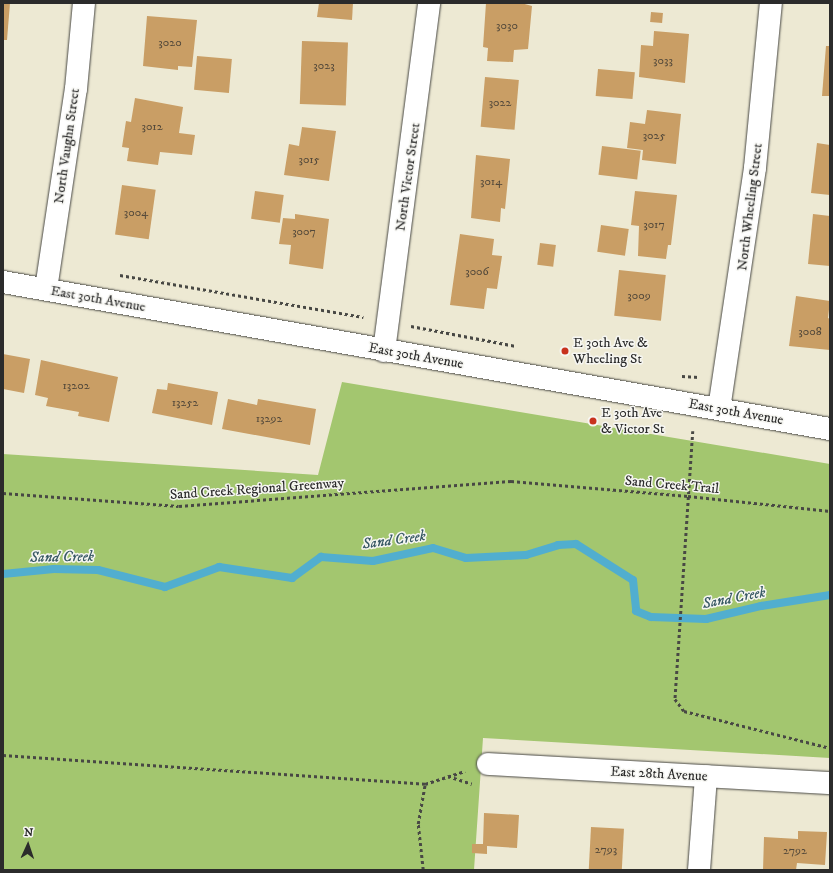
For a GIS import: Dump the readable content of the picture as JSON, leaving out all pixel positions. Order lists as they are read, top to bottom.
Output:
{
  "streets": {
    "street": [
      "North Vaughn Street",
      "North Victor Street",
      "North Wheeling Street",
      "East 30th Avenue",
      "East 28th Avenue"
    ],
    "path": ["Sand Creek Trail", "Sand Creek Regional Greenway"]
  },
  "crossings": [
    ["North Vaughn Street", "East 30th Avenue"],
    ["North Victor Street", "East 30th Avenue"],
    ["North Wheeling Street", "East 30th Avenue"],
    ["Sand Creek Trail", "Sand Creek Regional Greenway"]
  ],
  "water": ["Sand Creek"],
  "places": ["E 30th Ave & Wheeling St", "E 30th Ave & Victor St"],
  "house_numbers": [
    "3030",
    "3020",
    "3033",
    "3023",
    "3022",
    "3012",
    "3025",
    "3015",
    "3014",
    "3004",
    "3017",
    "3007",
    "3006",
    "3009",
    "3008",
    "13202",
    "13252",
    "13292",
    "2793",
    "2792"
  ],
  "north": "top"
}
